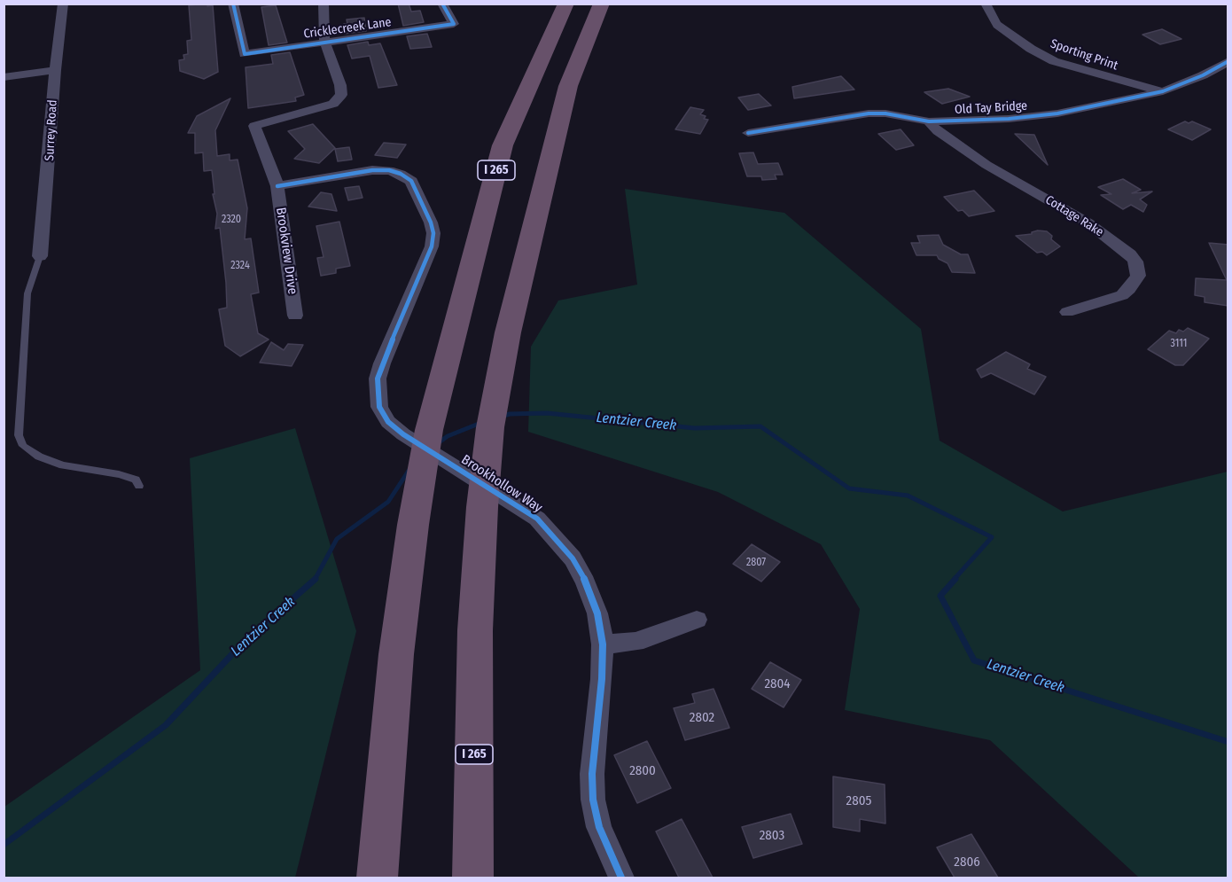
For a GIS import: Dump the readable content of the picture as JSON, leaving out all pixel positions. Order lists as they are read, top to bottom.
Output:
{
  "streets": {
    "highway": ["I 265"],
    "street": [
      "Cricklecreek Lane",
      "Sporting Print",
      "Old Tay Bridge",
      "Surrey Road",
      "Cottage Rake",
      "Brookview Drive",
      "Brookhollow Way"
    ]
  },
  "crossings": [
    ["Cricklecreek Lane", "Brookview Drive"],
    ["Sporting Print", "Old Tay Bridge"],
    ["Old Tay Bridge", "Cottage Rake"],
    ["Brookview Drive", "Brookhollow Way"]
  ],
  "water": ["Lentzier Creek"],
  "house_numbers": [
    "2320",
    "2324",
    "3111",
    "2807",
    "2804",
    "2802",
    "2800",
    "2805",
    "2803",
    "2806"
  ]
}
